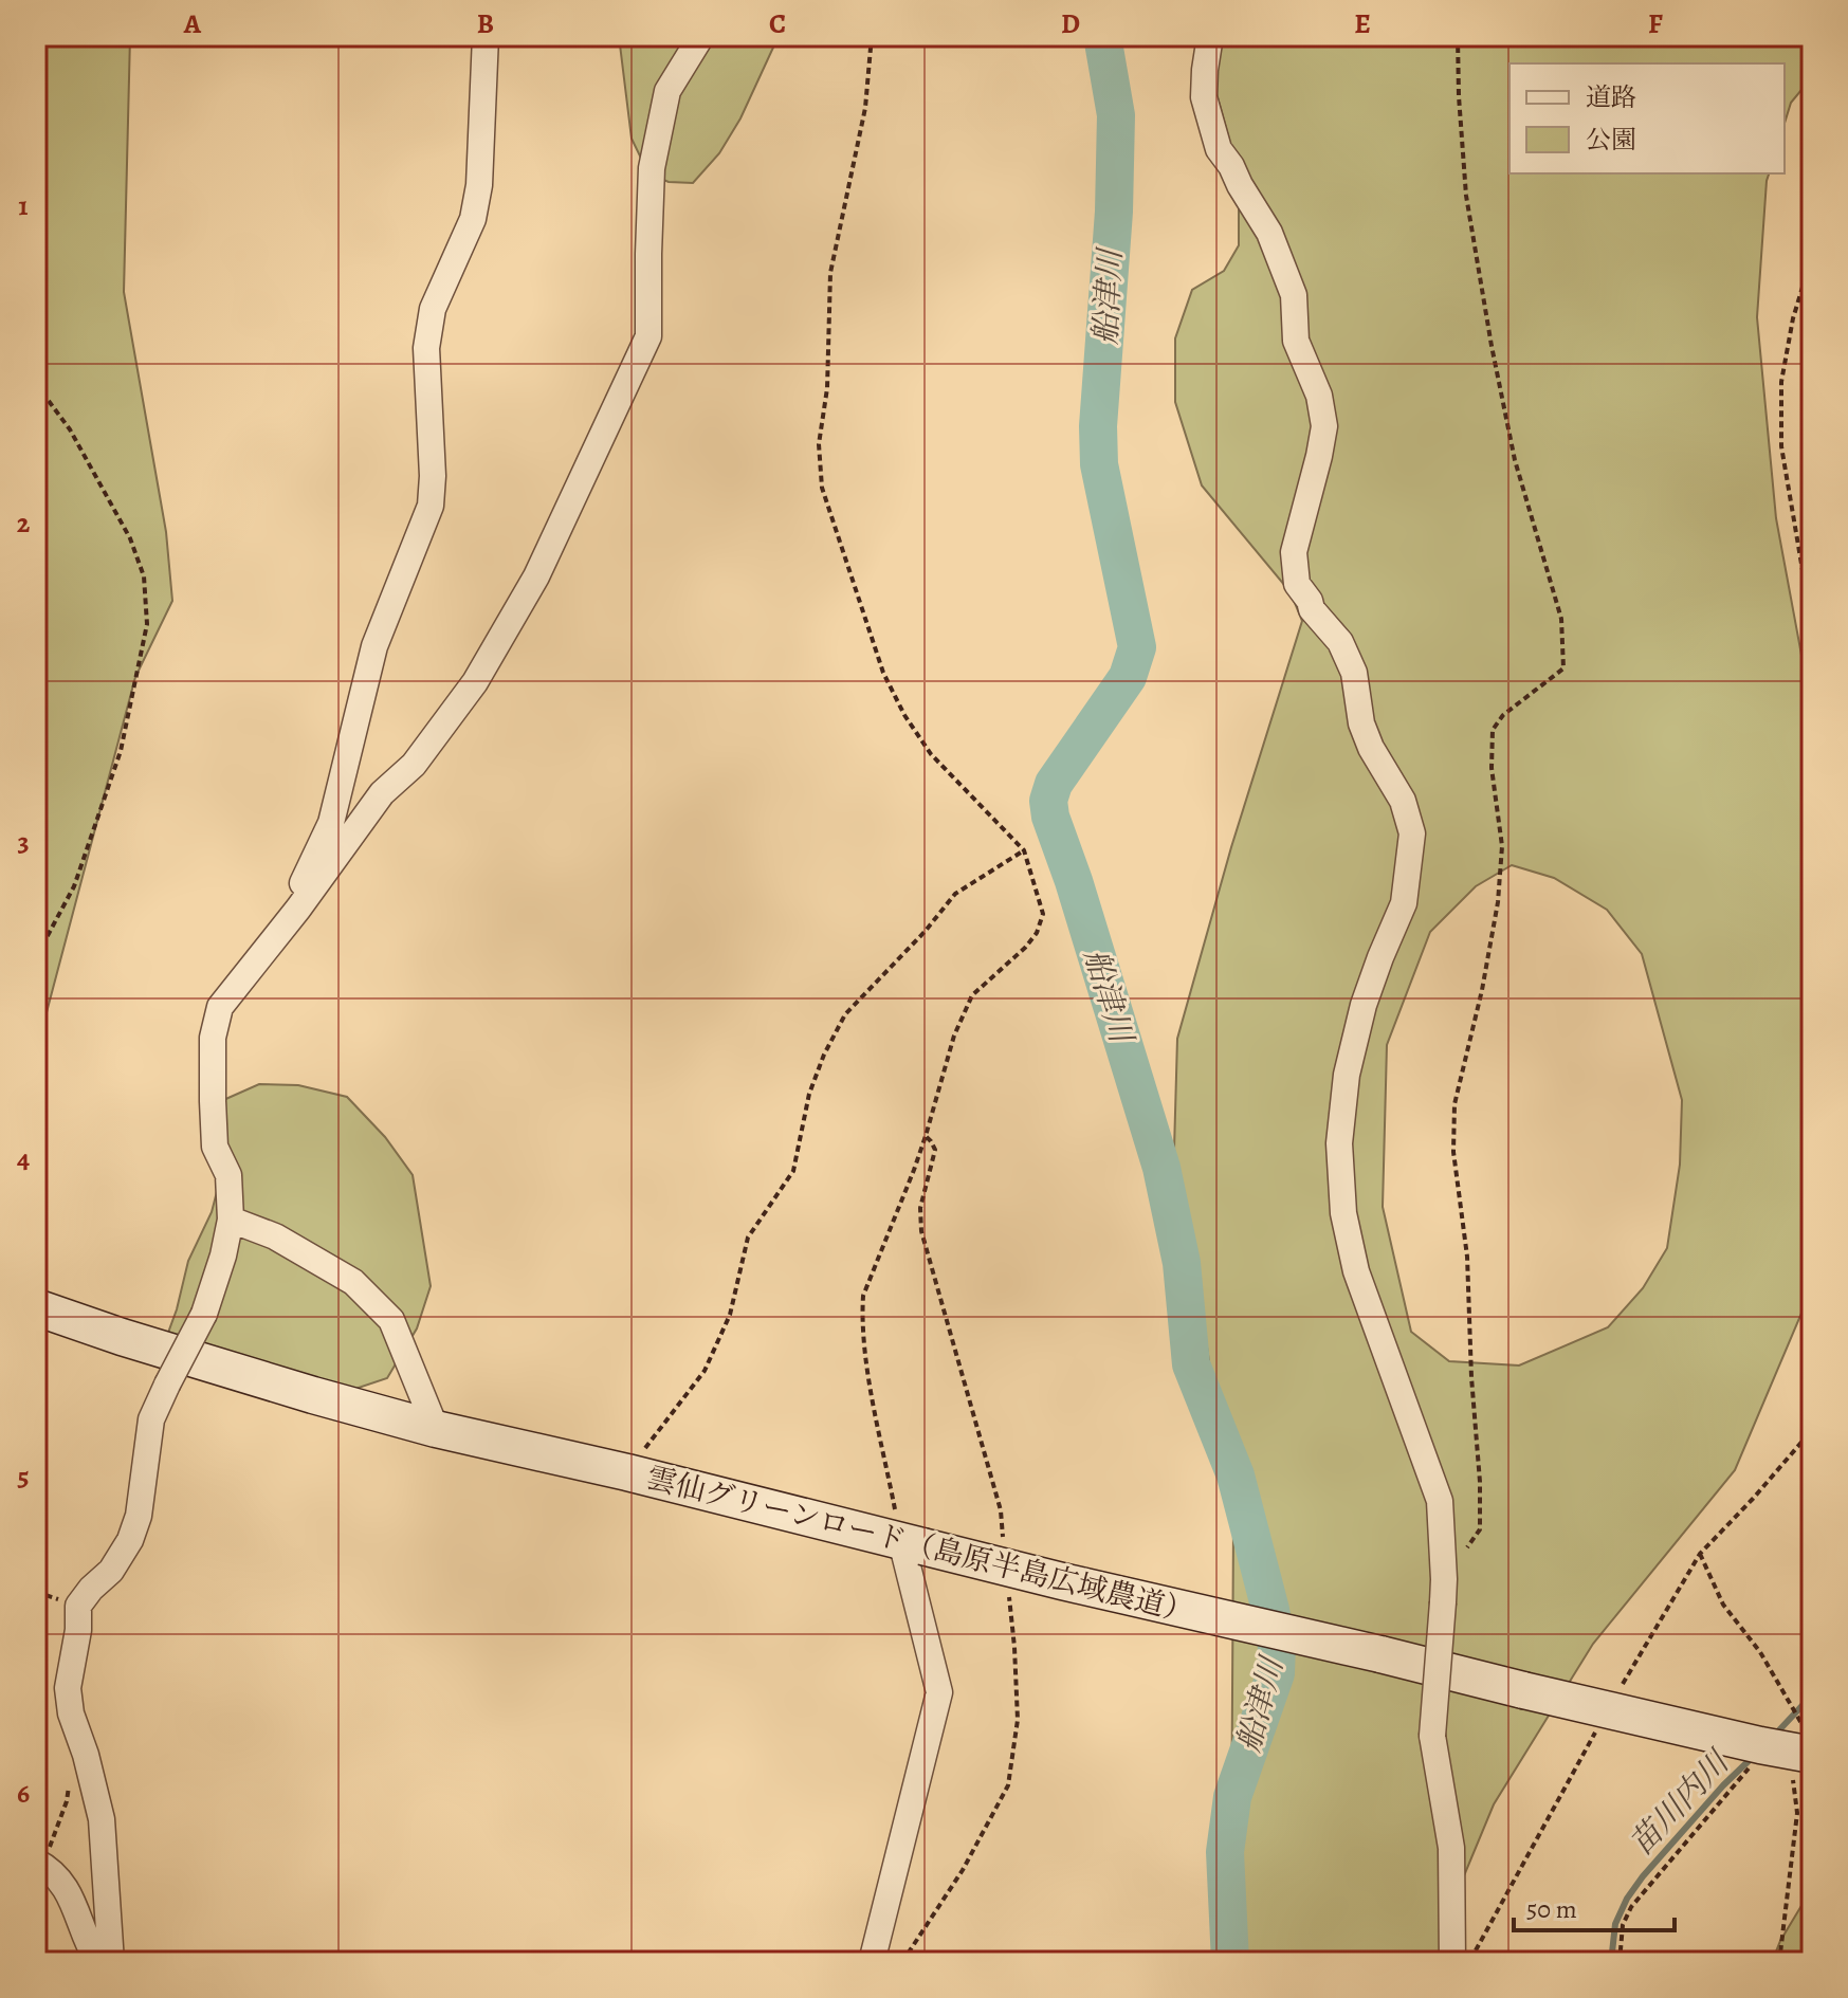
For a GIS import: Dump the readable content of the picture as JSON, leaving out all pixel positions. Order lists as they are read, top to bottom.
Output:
{
  "streets": {
    "street": ["雲仙グリーンロード（島原半島広域農道）"]
  },
  "water": ["船津川", "苗川内川"],
  "legend": ["道路", "公園"],
  "scale_bar": "50 m",
  "grid": {
    "columns": [
      "A",
      "B",
      "C",
      "D",
      "E",
      "F"
    ],
    "rows": [
      "1",
      "2",
      "3",
      "4",
      "5",
      "6"
    ]
  }
}
